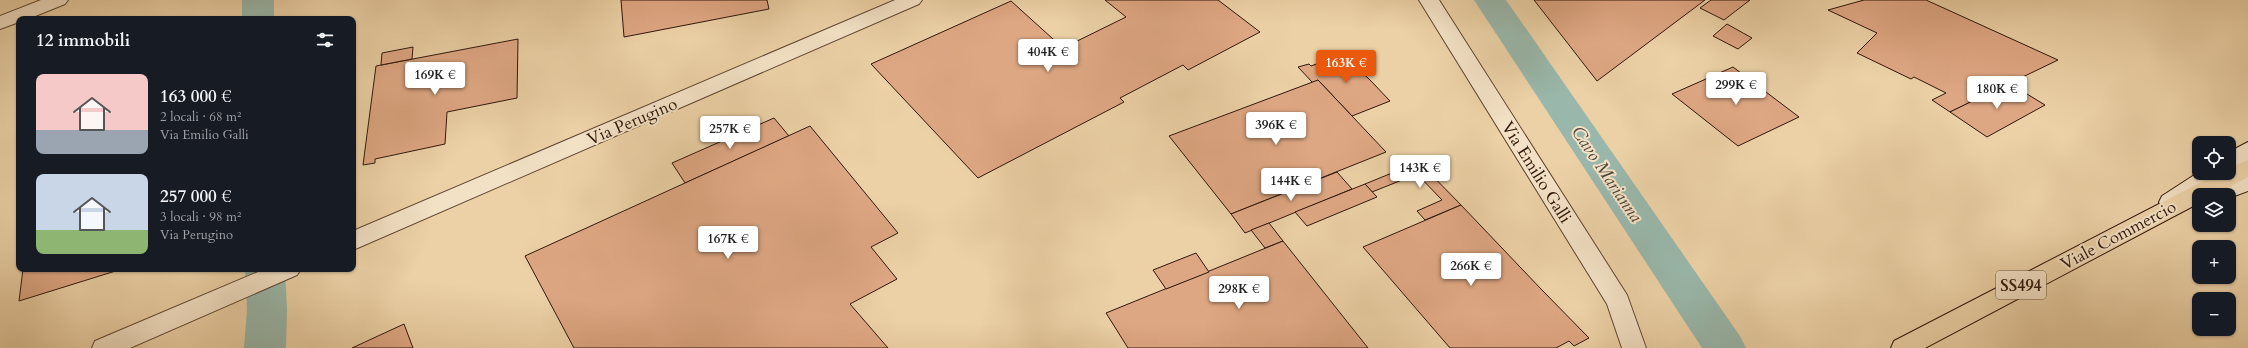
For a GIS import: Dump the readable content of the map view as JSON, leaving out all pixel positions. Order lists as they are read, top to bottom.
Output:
{
  "streets": {
    "main road": ["Viale Commercio", "SS494"],
    "street": ["Via Perugino", "Via Emilio Galli"]
  },
  "water": ["Cavo Marianna"],
  "page": {
    "heading": "12 immobili",
    "price": [
      "404K €",
      "163K €",
      "169K €",
      "299K €",
      "180K €",
      "396K €",
      "257K €",
      "143K €",
      "144K €",
      "167K €",
      "266K €",
      "298K €"
    ],
    "list": [
      {
        "name": "163 000 €",
        "note": "2 locali · 68 m² · Via Emilio Galli"
      },
      {
        "name": "257 000 €",
        "note": "3 locali · 98 m² · Via Perugino"
      }
    ],
    "map_buttons": ["+", "−"]
  }
}
